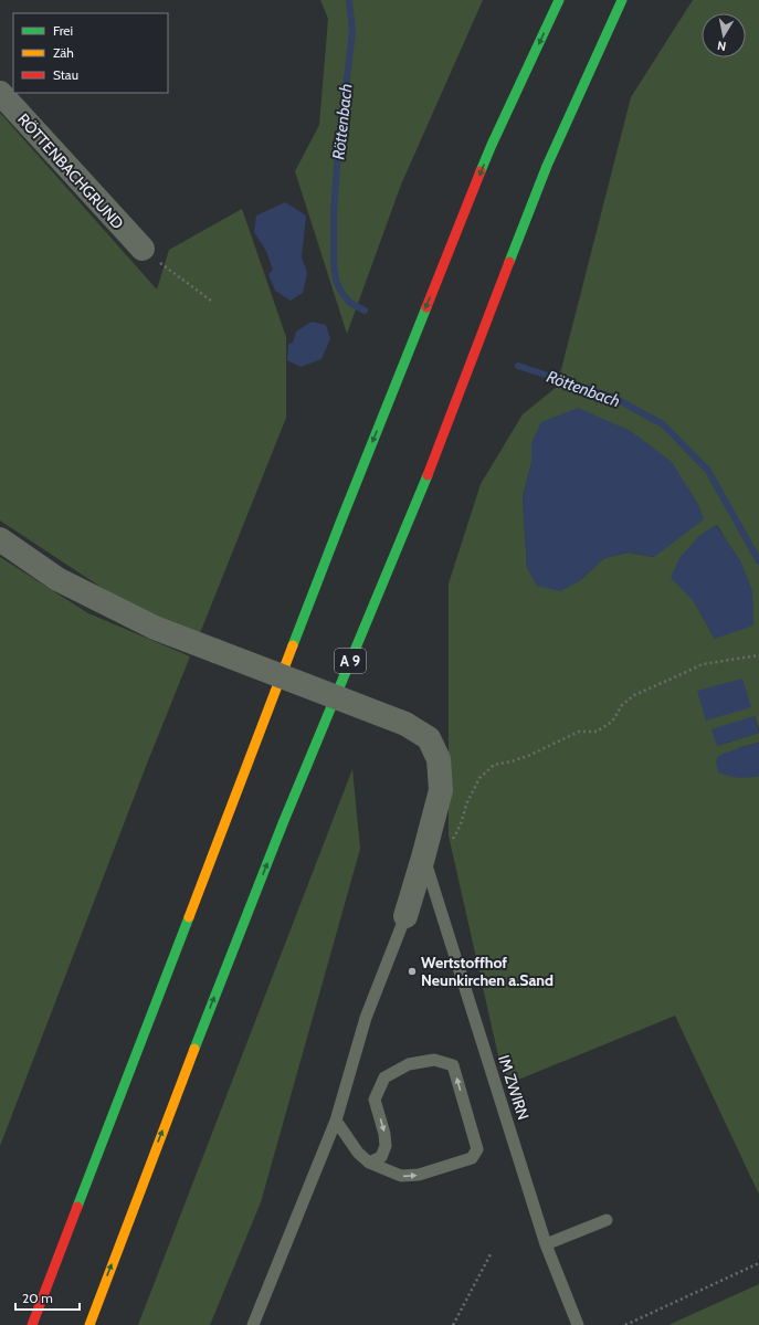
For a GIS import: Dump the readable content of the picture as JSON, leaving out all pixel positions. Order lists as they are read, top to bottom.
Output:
{
  "streets": {
    "highway": ["A 9"],
    "street": ["RÖTTENBACHGRUND"],
    "lane": ["IM ZWIRN"]
  },
  "water": ["Röttenbach"],
  "places": ["Wertstoffhof Neunkirchen a.Sand"],
  "legend": ["Frei", "Zäh", "Stau"],
  "scale_bar": "20 m",
  "north": "bottom"
}
